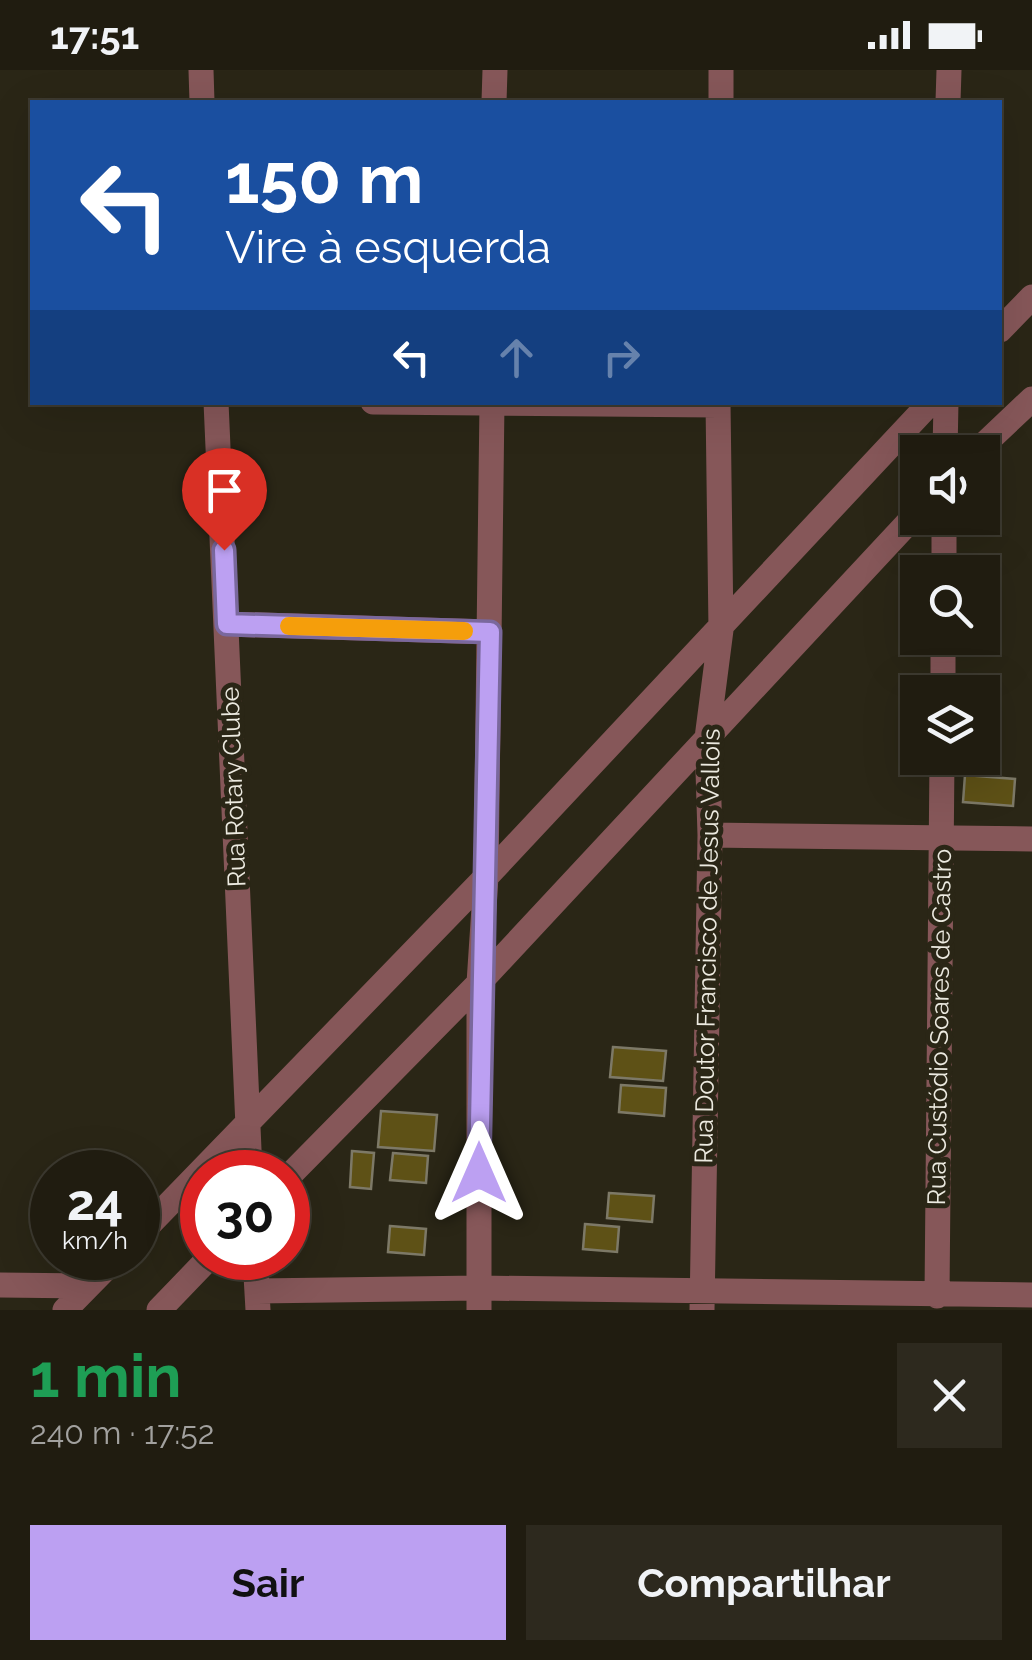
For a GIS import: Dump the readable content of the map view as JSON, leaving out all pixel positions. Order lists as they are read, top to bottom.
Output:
{
  "streets": {
    "street": ["Rua Rotary Clube", "Rua Doutor Francisco de Jesus Vallois", "Rua Custódio Soares de Castro"]
  },
  "page": {
    "status": "17:51",
    "turn": ["150 m", "Vire à esquerda"],
    "speed": "24 km/h",
    "limit": "30",
    "heading": ["1 min", "240 m · 17:52"],
    "buttons": ["Sair", "Compartilhar"]
  }
}
